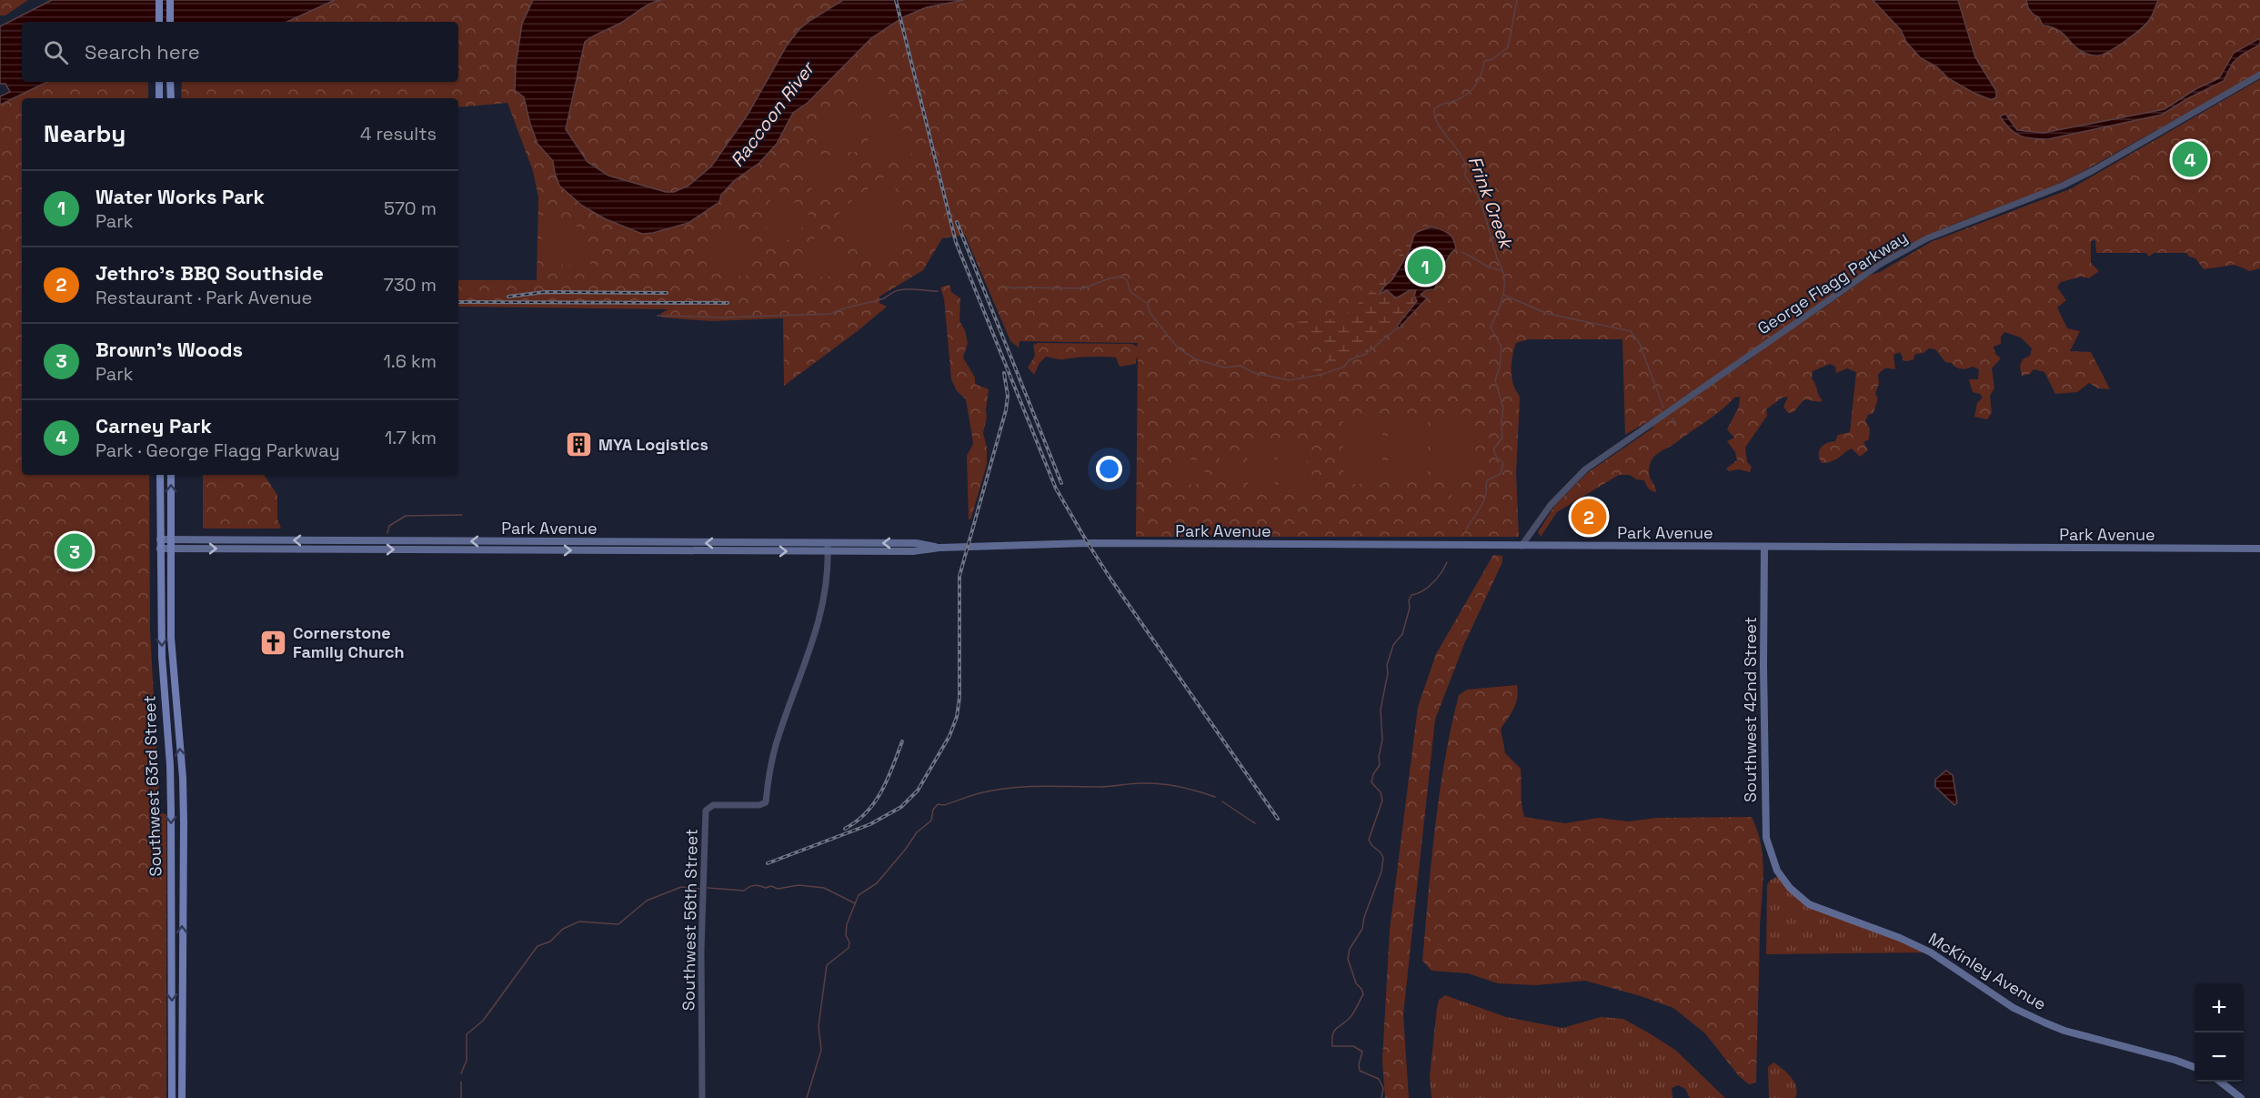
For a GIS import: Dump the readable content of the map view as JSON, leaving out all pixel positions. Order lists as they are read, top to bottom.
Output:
{
  "streets": {
    "main road": [
      "Park Avenue",
      "Southwest 42nd Street",
      "Southwest 63rd Street",
      "McKinley Avenue"
    ],
    "street": ["George Flagg Parkway", "Southwest 56th Street"]
  },
  "crossings": [
    ["George Flagg Parkway", "Park Avenue"],
    ["Park Avenue", "Southwest 42nd Street"],
    ["Park Avenue", "Southwest 63rd Street"],
    ["Park Avenue", "Southwest 56th Street"],
    ["Southwest 42nd Street", "McKinley Avenue"]
  ],
  "water": ["Raccoon River", "Frink Creek"],
  "places": {
    "building": ["MYA Logistics"],
    "church": ["Cornerstone Family Church"]
  },
  "page": {
    "search": "Search here",
    "heading": ["Nearby", "4 results"],
    "pins": [
      "4",
      "1",
      "2",
      "3"
    ],
    "list": [
      {
        "mark": "1",
        "name": "Water Works Park",
        "note": "Park",
        "value": "570 m"
      },
      {
        "mark": "2",
        "name": "Jethro's BBQ Southside",
        "note": "Restaurant · Park Avenue",
        "value": "730 m"
      },
      {
        "mark": "3",
        "name": "Brown's Woods",
        "note": "Park",
        "value": "1.6 km"
      },
      {
        "mark": "4",
        "name": "Carney Park",
        "note": "Park · George Flagg Parkway",
        "value": "1.7 km"
      }
    ],
    "map_buttons": ["+", "−"]
  }
}
